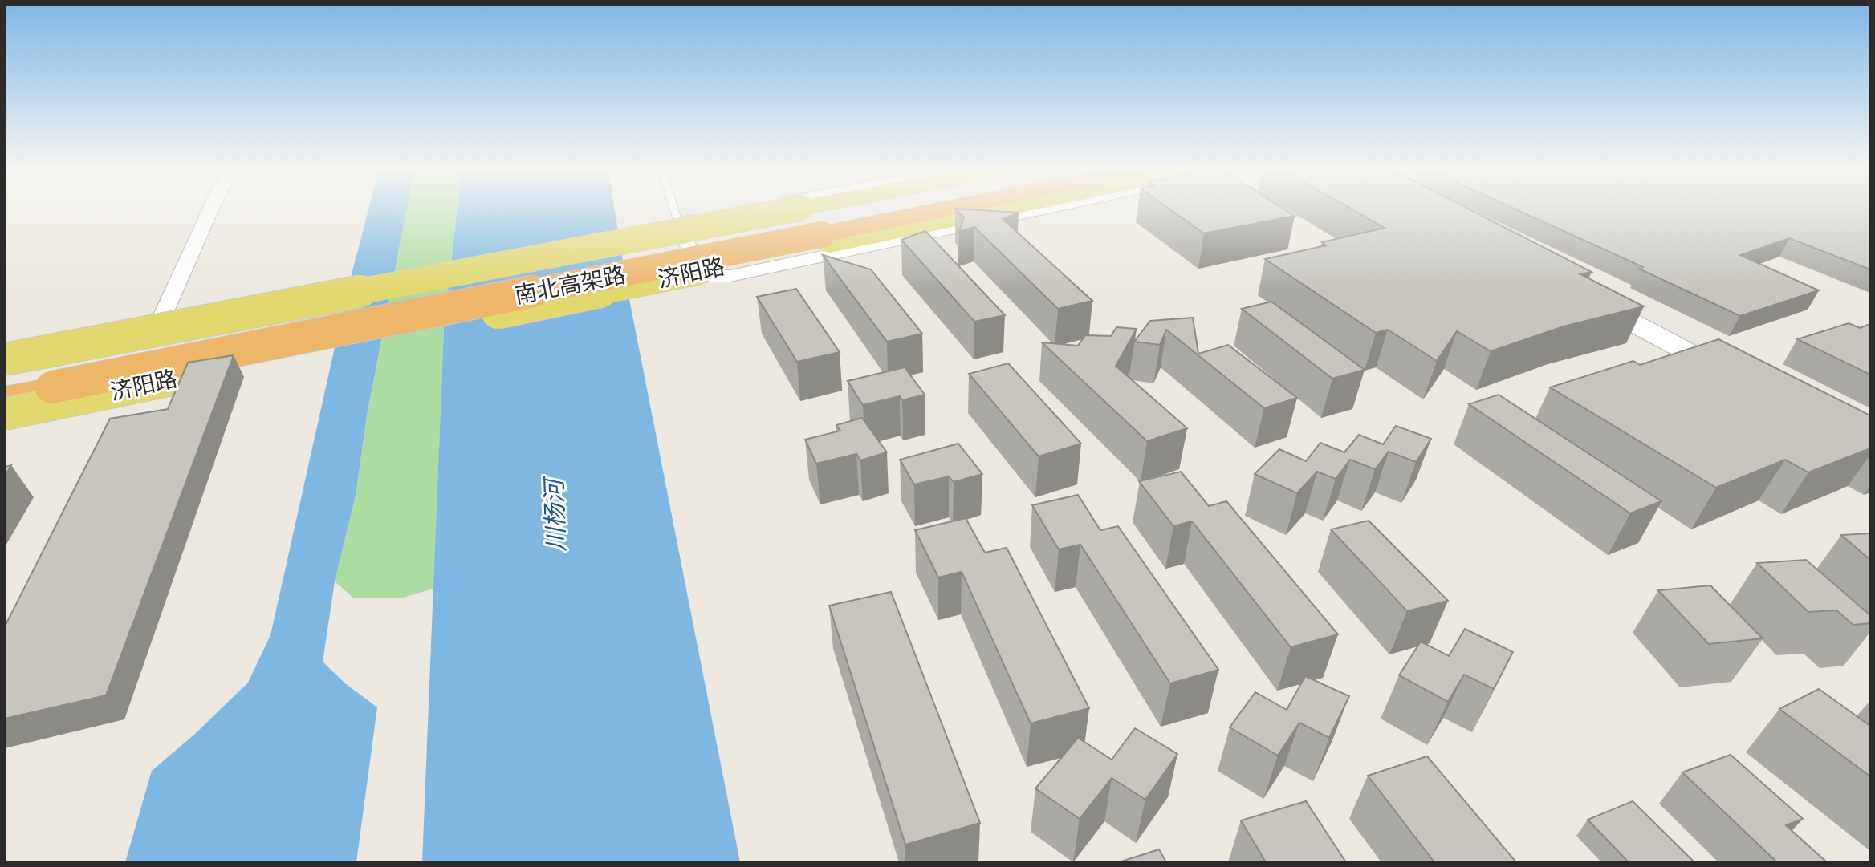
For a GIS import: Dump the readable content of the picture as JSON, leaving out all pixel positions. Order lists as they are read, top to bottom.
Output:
{
  "streets": {
    "highway": ["南北高架路"],
    "main road": ["济阳路"]
  },
  "water": ["川杨河"]
}
